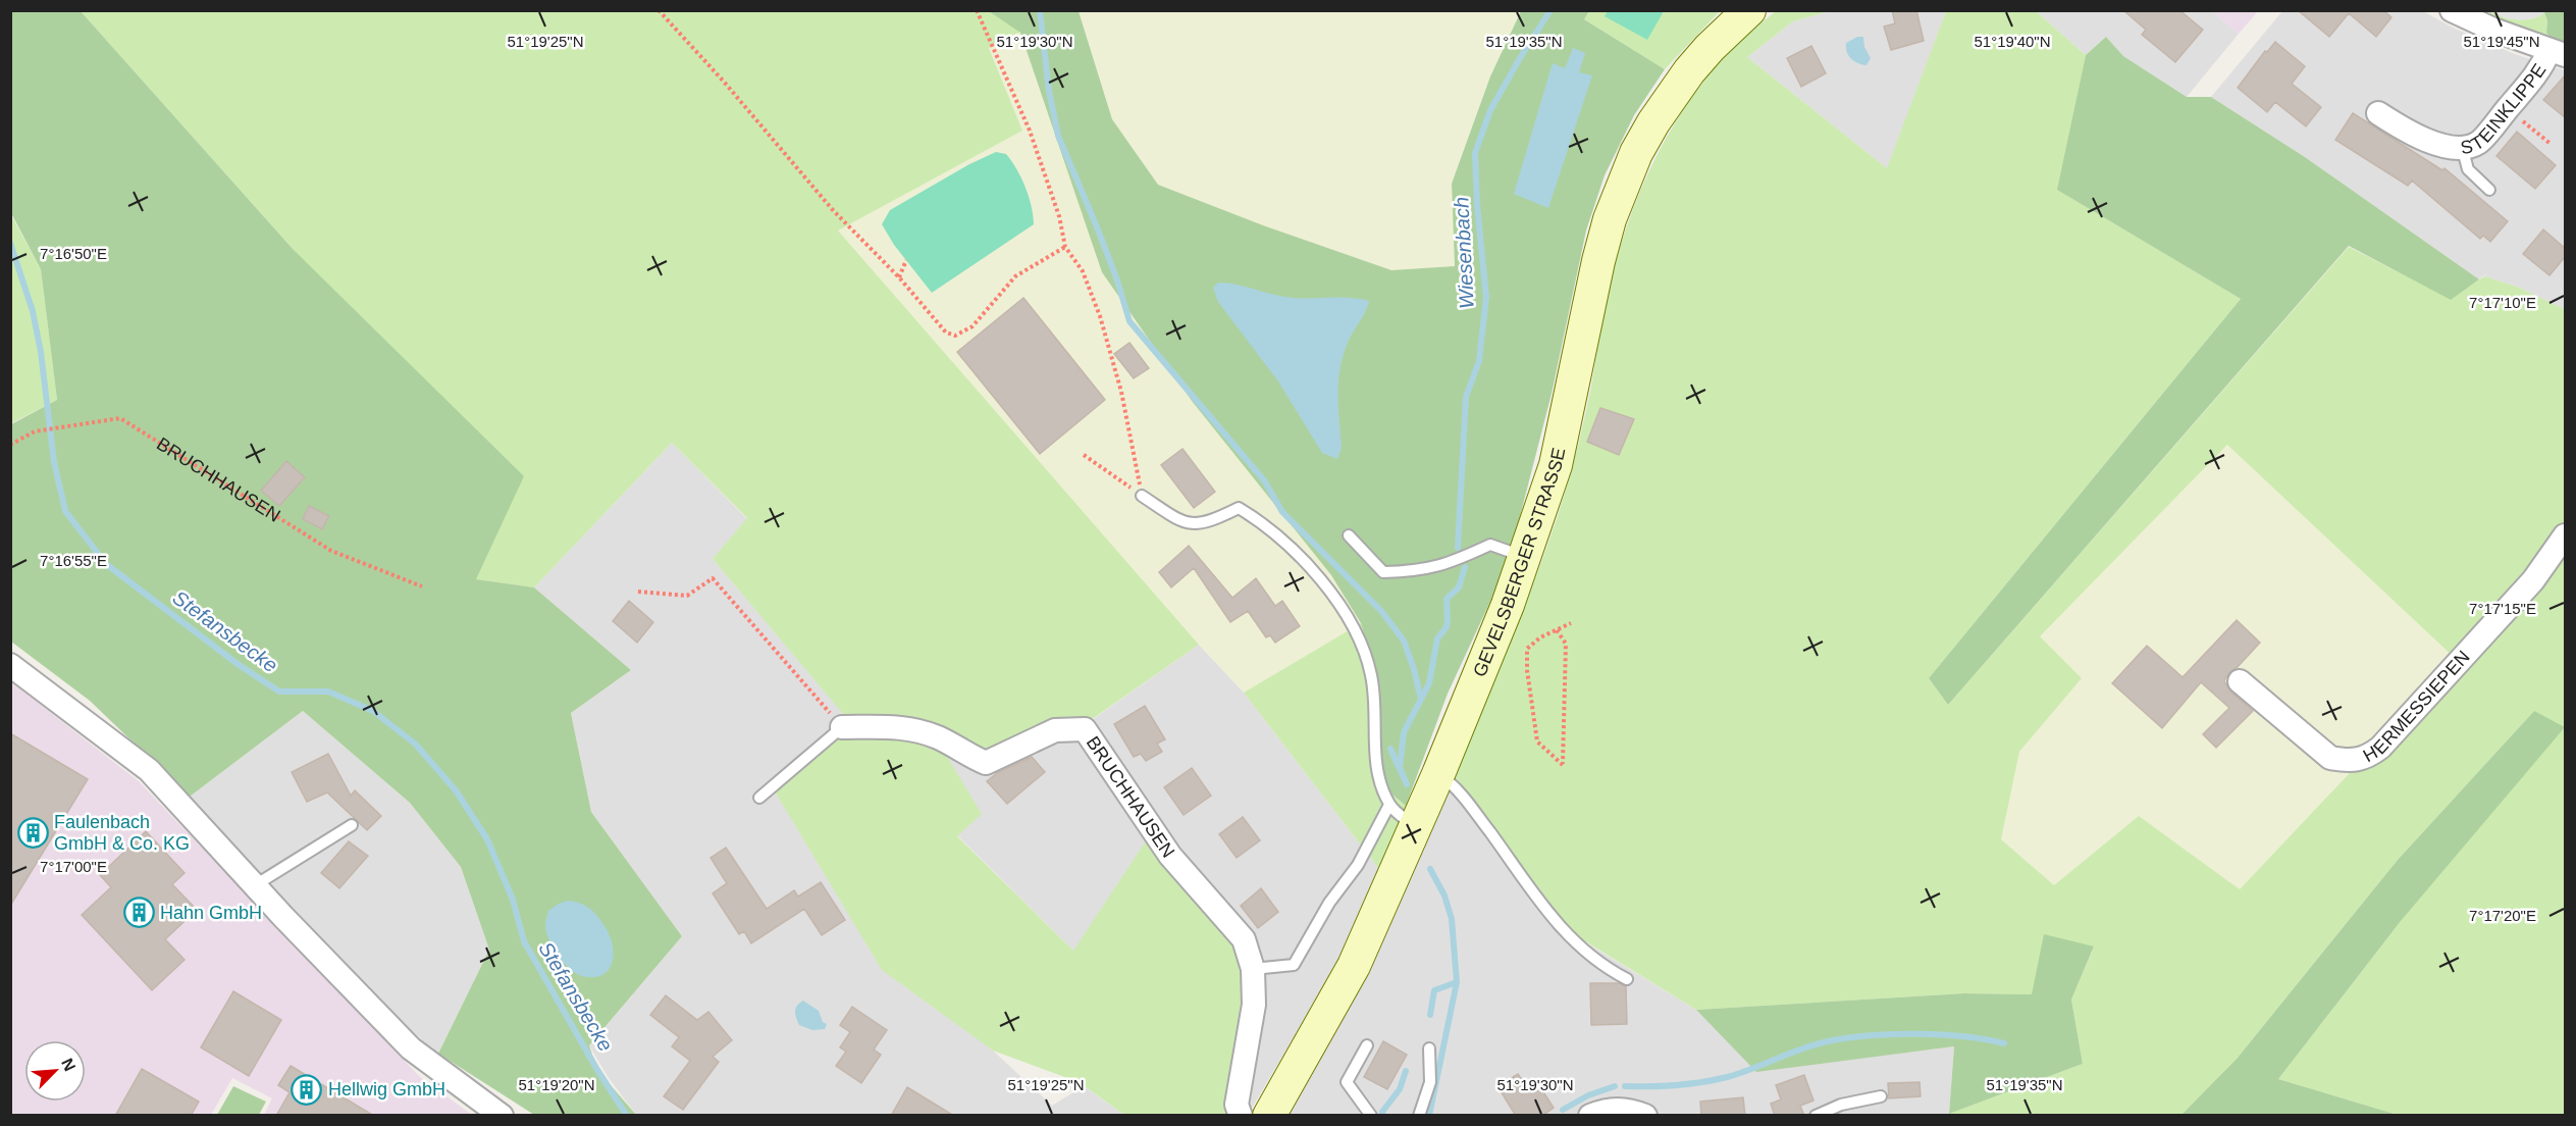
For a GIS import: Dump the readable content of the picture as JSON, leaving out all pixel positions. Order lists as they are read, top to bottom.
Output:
{
  "streets": {
    "main road": ["GEVELSBERGER STRASSE"],
    "street": ["STEINKLIPPE", "BRUCHHAUSEN", "HERMESSIEPEN"]
  },
  "water": ["Wiesenbach", "Stefansbecke"],
  "places": {
    "building": ["Faulenbach GmbH & Co. KG", "Hahn GmbH", "Hellwig GmbH"]
  },
  "north": "top right",
  "coordinates": [
    "51°19'45\"N",
    "51°19'25\"N",
    "51°19'30\"N",
    "51°19'35\"N",
    "51°19'40\"N",
    "7°16'50\"E",
    "7°17'10\"E",
    "7°16'55\"E",
    "7°17'15\"E",
    "7°17'00\"E",
    "7°17'20\"E",
    "51°19'20\"N"
  ]
}
